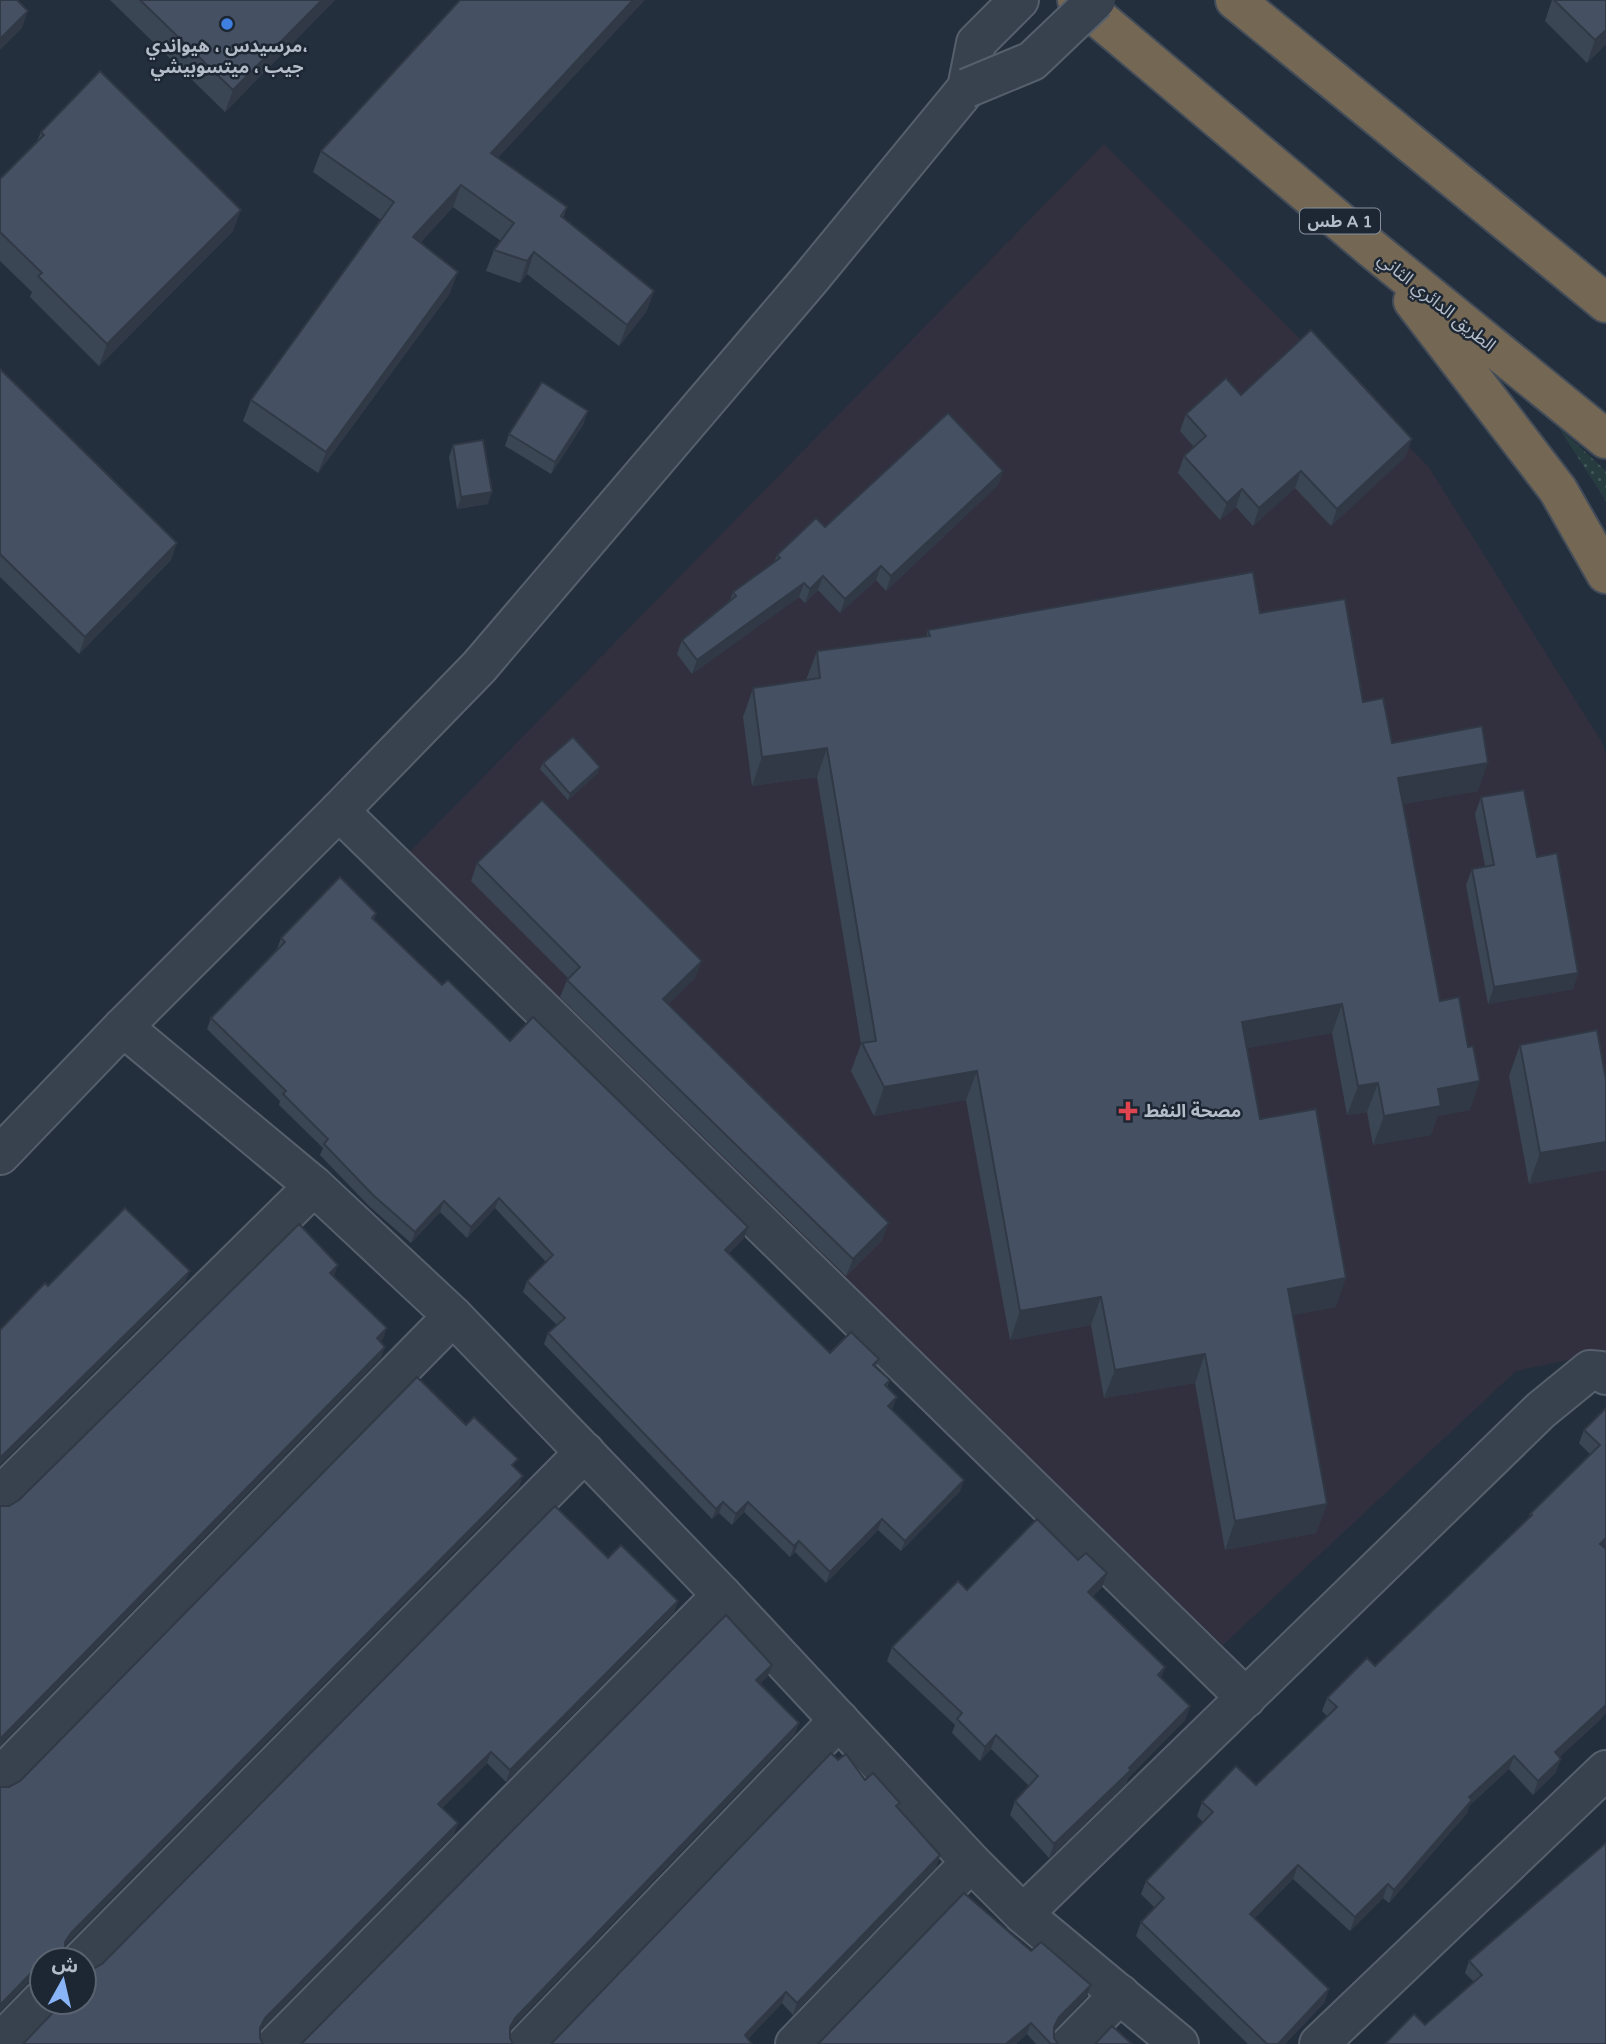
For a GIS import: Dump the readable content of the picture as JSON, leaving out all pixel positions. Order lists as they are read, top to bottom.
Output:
{
  "streets": {
    "highway": ["طس A 1", "الطريق الدائري الثاني"]
  },
  "places": {
    "other": ["مرسيدس ، هيواندي، جيب ، ميتسوبيشي"],
    "health": ["مصحة النفط"]
  },
  "north": "top"
}
